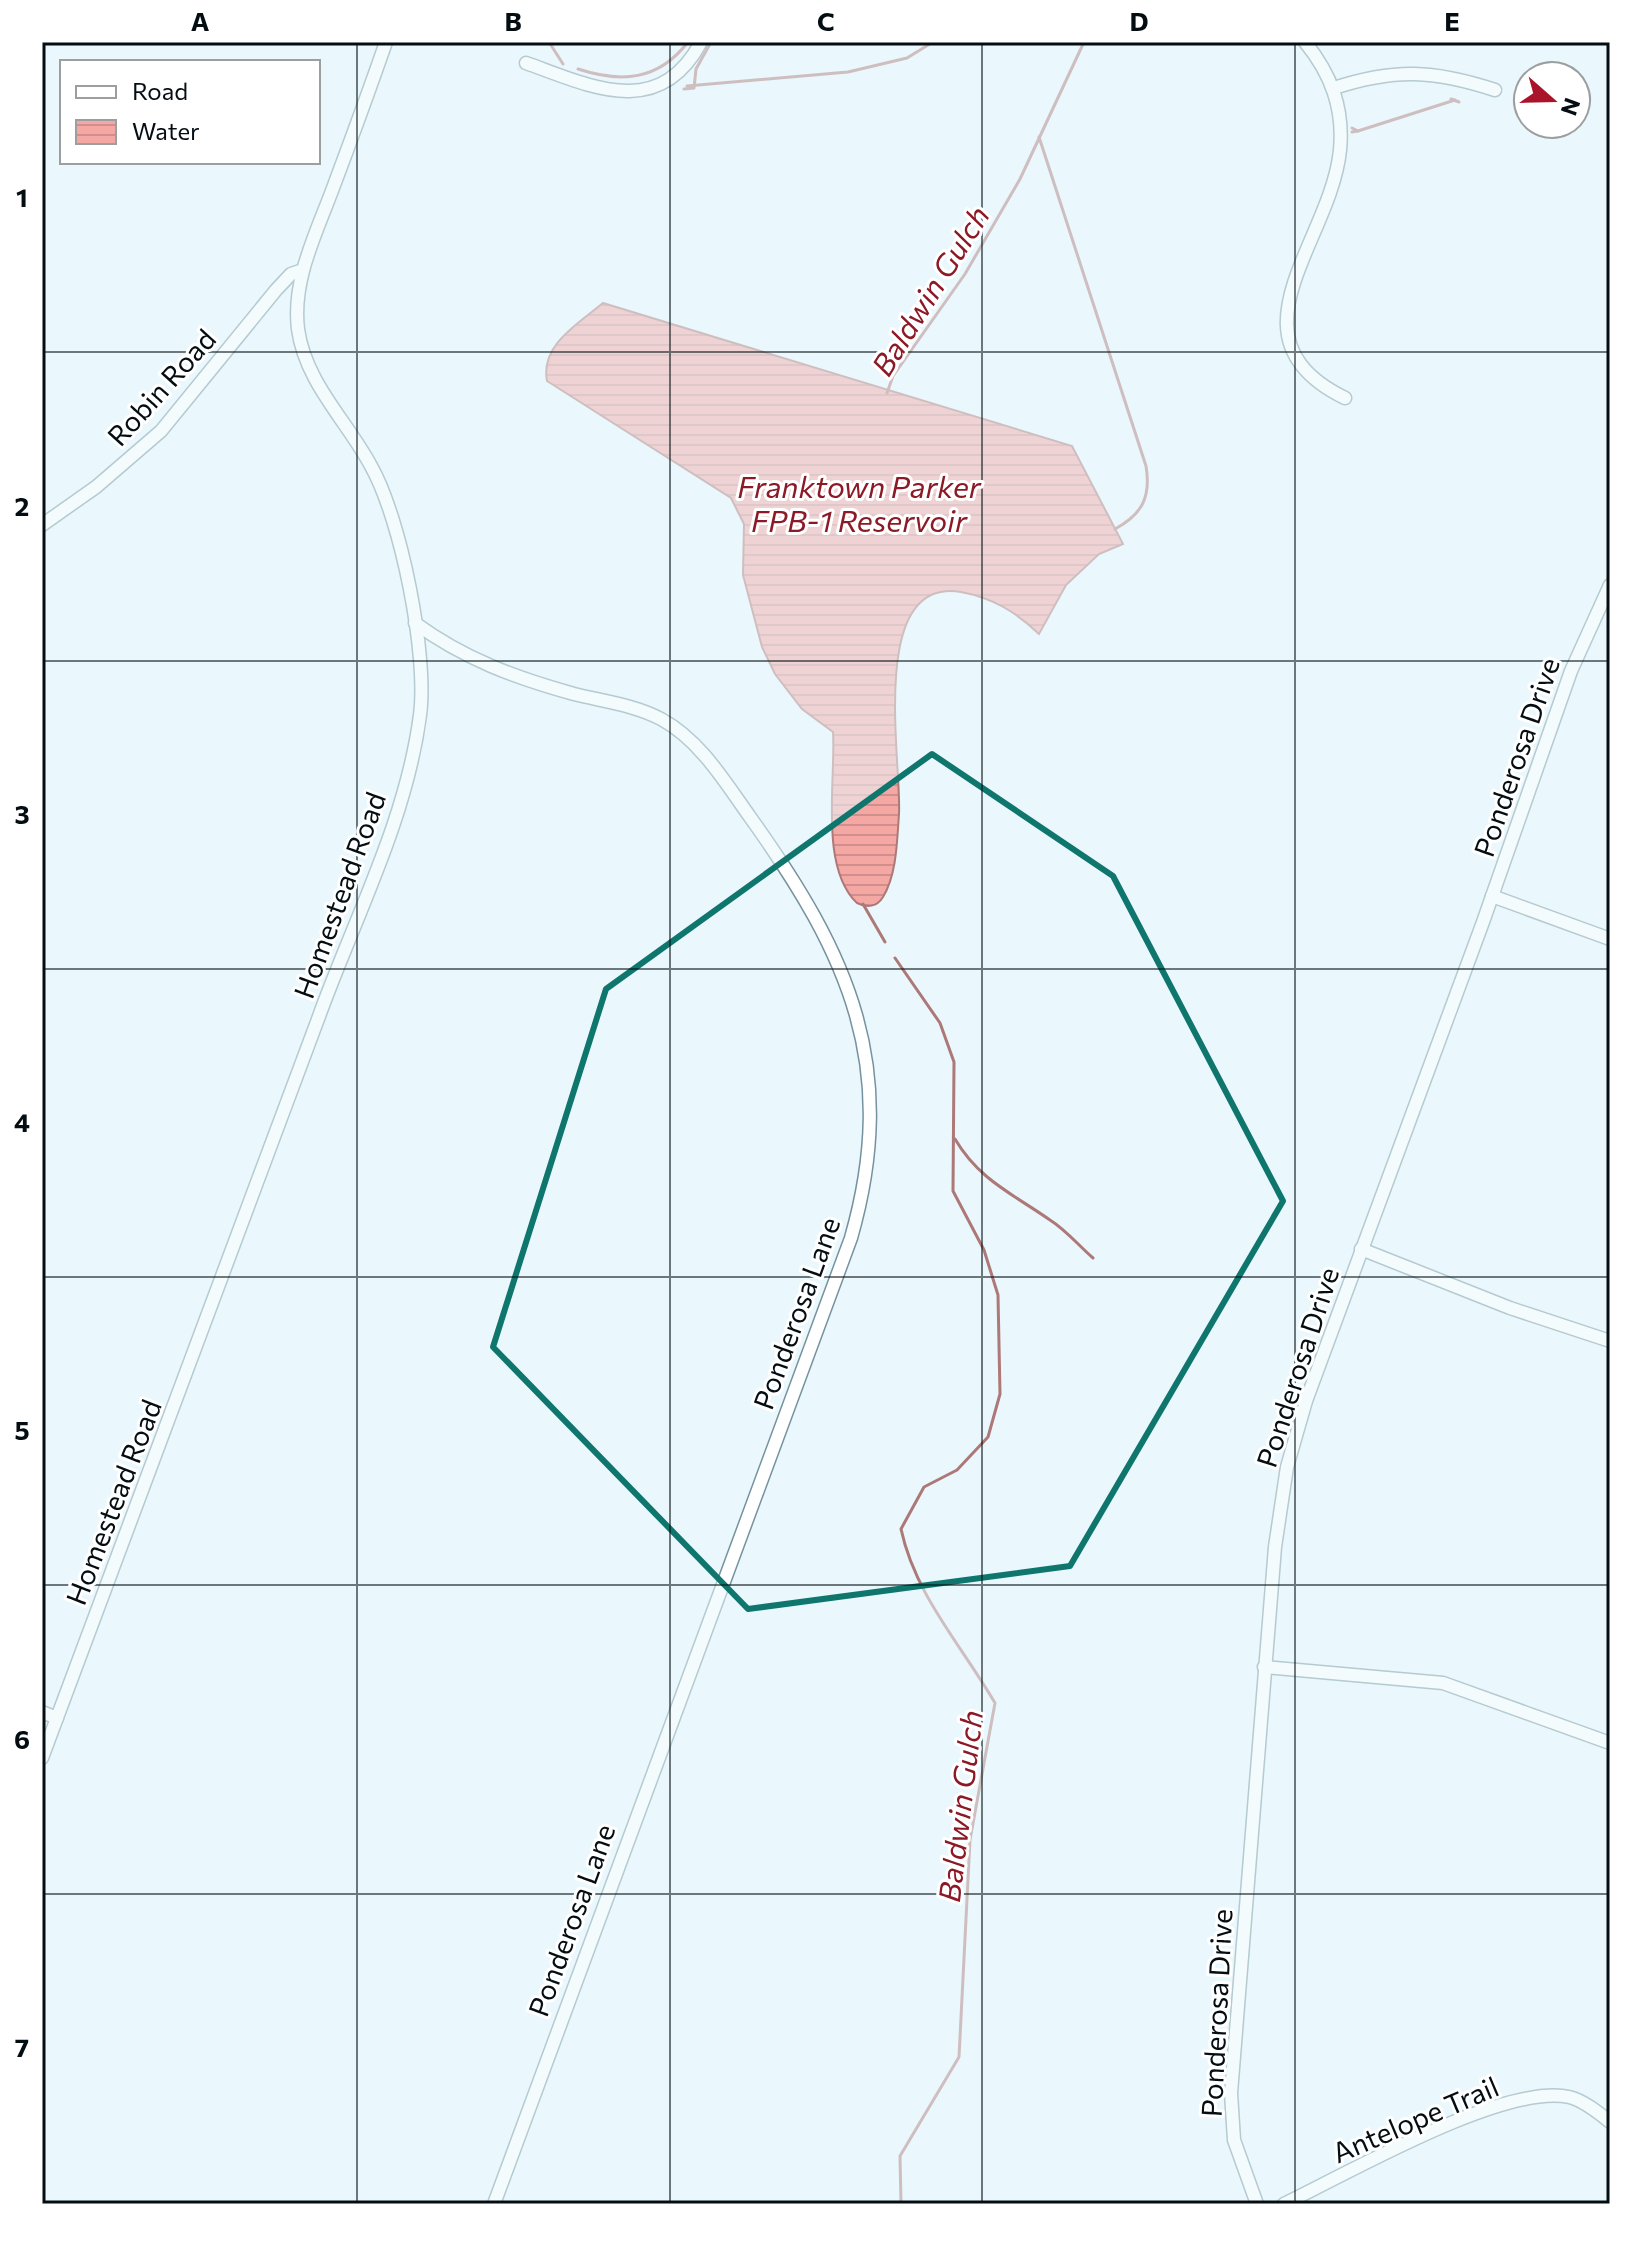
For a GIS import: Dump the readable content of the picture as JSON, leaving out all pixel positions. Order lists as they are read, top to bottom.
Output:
{
  "streets": {
    "street": [
      "Robin Road",
      "Ponderosa Drive",
      "Homestead Road",
      "Ponderosa Lane",
      "Antelope Trail"
    ]
  },
  "crossings": [
    ["Robin Road", "Homestead Road"],
    ["Homestead Road", "Ponderosa Lane"]
  ],
  "water": ["Baldwin Gulch", "Franktown Parker FPB-1 Reservoir"],
  "legend": ["Road", "Water"],
  "north": "right",
  "grid": {
    "columns": [
      "A",
      "B",
      "C",
      "D",
      "E"
    ],
    "rows": [
      "1",
      "2",
      "3",
      "4",
      "5",
      "6",
      "7"
    ]
  }
}
